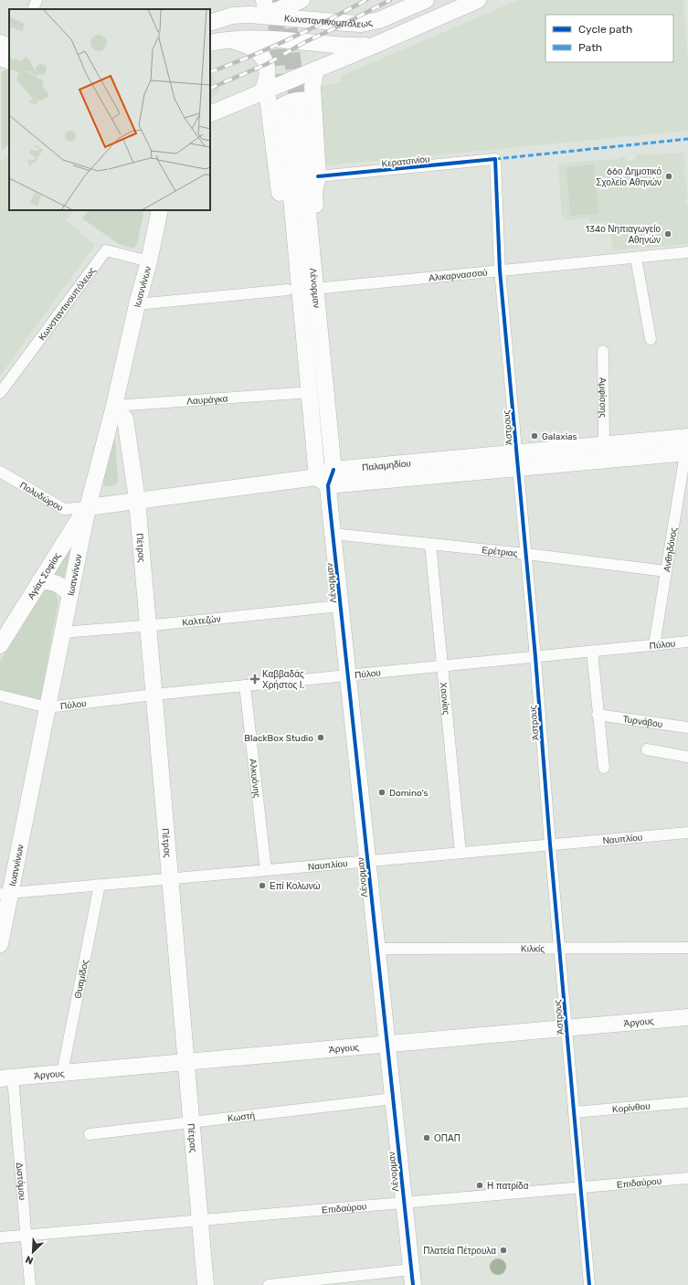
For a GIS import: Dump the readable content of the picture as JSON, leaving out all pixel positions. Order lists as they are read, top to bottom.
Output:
{
  "streets": {
    "street": [
      "Κωνσταντινουπόλεως",
      "Κερατσινίου",
      "Αλικαρνασσού",
      "Ιωαννίνων",
      "Λένορμαν",
      "Αμφίσσης",
      "Λαυράγκα",
      "Άστρους",
      "Παλαμηδίου",
      "Πολυδώρου",
      "Πέτρας",
      "Ανθηδόνος",
      "Ερέτριας",
      "Αγίας Σοφίας",
      "Καλτεζών",
      "Πύλου",
      "Χαονίας",
      "Τυρνάβου",
      "Αλκυόνης",
      "Ναυπλίου",
      "Κιλκίς",
      "Θυαμίδος",
      "Άργους",
      "Κορίνθου",
      "Κωστή",
      "Διστόμου",
      "Επιδαύρου"
    ]
  },
  "crossings": [
    ["Κωνσταντινουπόλεως", "Ιωαννίνων"],
    ["Κερατσινίου", "Άστρους"],
    ["Αλικαρνασσού", "Άστρους"],
    ["Ιωαννίνων", "Λαυράγκα"],
    ["Ιωαννίνων", "Παλαμηδίου"],
    ["Ιωαννίνων", "Πολυδώρου"],
    ["Ιωαννίνων", "Πέτρας"],
    ["Ιωαννίνων", "Αγίας Σοφίας"],
    ["Ιωαννίνων", "Καλτεζών"],
    ["Ιωαννίνων", "Πύλου"],
    ["Ιωαννίνων", "Ναυπλίου"],
    ["Λένορμαν", "Λαυράγκα"],
    ["Λένορμαν", "Παλαμηδίου"],
    ["Λένορμαν", "Ερέτριας"],
    ["Λένορμαν", "Καλτεζών"],
    ["Λένορμαν", "Πύλου"],
    ["Λένορμαν", "Ναυπλίου"],
    ["Λένορμαν", "Κιλκίς"],
    ["Λένορμαν", "Άργους"],
    ["Λένορμαν", "Κωστή"],
    ["Λένορμαν", "Επιδαύρου"],
    ["Αμφίσσης", "Παλαμηδίου"],
    ["Λαυράγκα", "Πέτρας"],
    ["Άστρους", "Παλαμηδίου"],
    ["Άστρους", "Ερέτριας"],
    ["Άστρους", "Πύλου"],
    ["Άστρους", "Ναυπλίου"],
    ["Άστρους", "Κιλκίς"],
    ["Άστρους", "Άργους"],
    ["Άστρους", "Κορίνθου"],
    ["Άστρους", "Επιδαύρου"],
    ["Παλαμηδίου", "Πολυδώρου"],
    ["Παλαμηδίου", "Πέτρας"],
    ["Παλαμηδίου", "Ανθηδόνος"],
    ["Παλαμηδίου", "Αγίας Σοφίας"],
    ["Πολυδώρου", "Αγίας Σοφίας"],
    ["Πέτρας", "Καλτεζών"],
    ["Πέτρας", "Πύλου"],
    ["Πέτρας", "Ναυπλίου"],
    ["Πέτρας", "Άργους"],
    ["Πέτρας", "Κωστή"],
    ["Πέτρας", "Επιδαύρου"],
    ["Ανθηδόνος", "Ερέτριας"],
    ["Ανθηδόνος", "Πύλου"],
    ["Ερέτριας", "Χαονίας"],
    ["Πύλου", "Χαονίας"],
    ["Πύλου", "Αλκυόνης"],
    ["Χαονίας", "Ναυπλίου"],
    ["Αλκυόνης", "Ναυπλίου"],
    ["Ναυπλίου", "Θυαμίδος"],
    ["Θυαμίδος", "Άργους"],
    ["Άργους", "Διστόμου"],
    ["Διστόμου", "Επιδαύρου"]
  ],
  "places": {
    "other": [
      "66ο Δημοτικό Σχολείο Αθηνών",
      "134ο Νηπιαγωγείο Αθηνών",
      "Galaxias",
      "BlackBox Studio",
      "Domino's",
      "Επί Κολωνώ",
      "ΟΠΑΠ",
      "Η πατρίδα",
      "Πλατεία Πέτρουλα"
    ],
    "health": ["Καββαδάς Χρήστος Ι."]
  },
  "legend": ["Cycle path", "Path"],
  "north": "bottom left"
}
